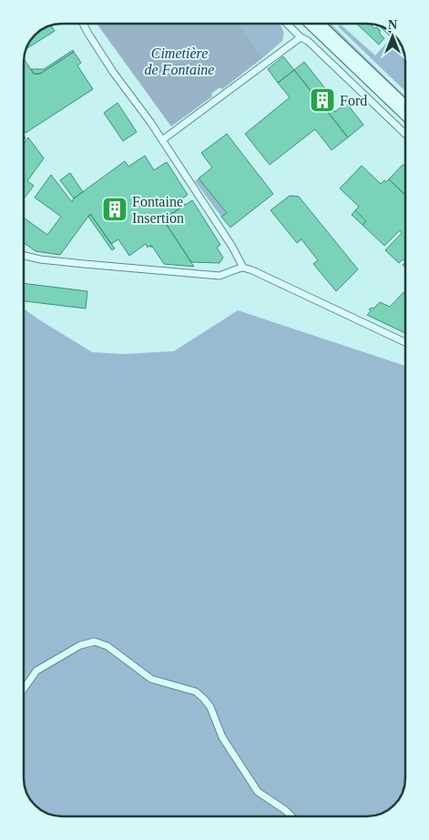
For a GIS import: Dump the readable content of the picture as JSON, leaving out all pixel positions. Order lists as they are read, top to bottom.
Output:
{
  "parks": ["Cimetière de Fontaine"],
  "places": {
    "building": ["Ford", "Fontaine Insertion"]
  },
  "north": "top"
}
